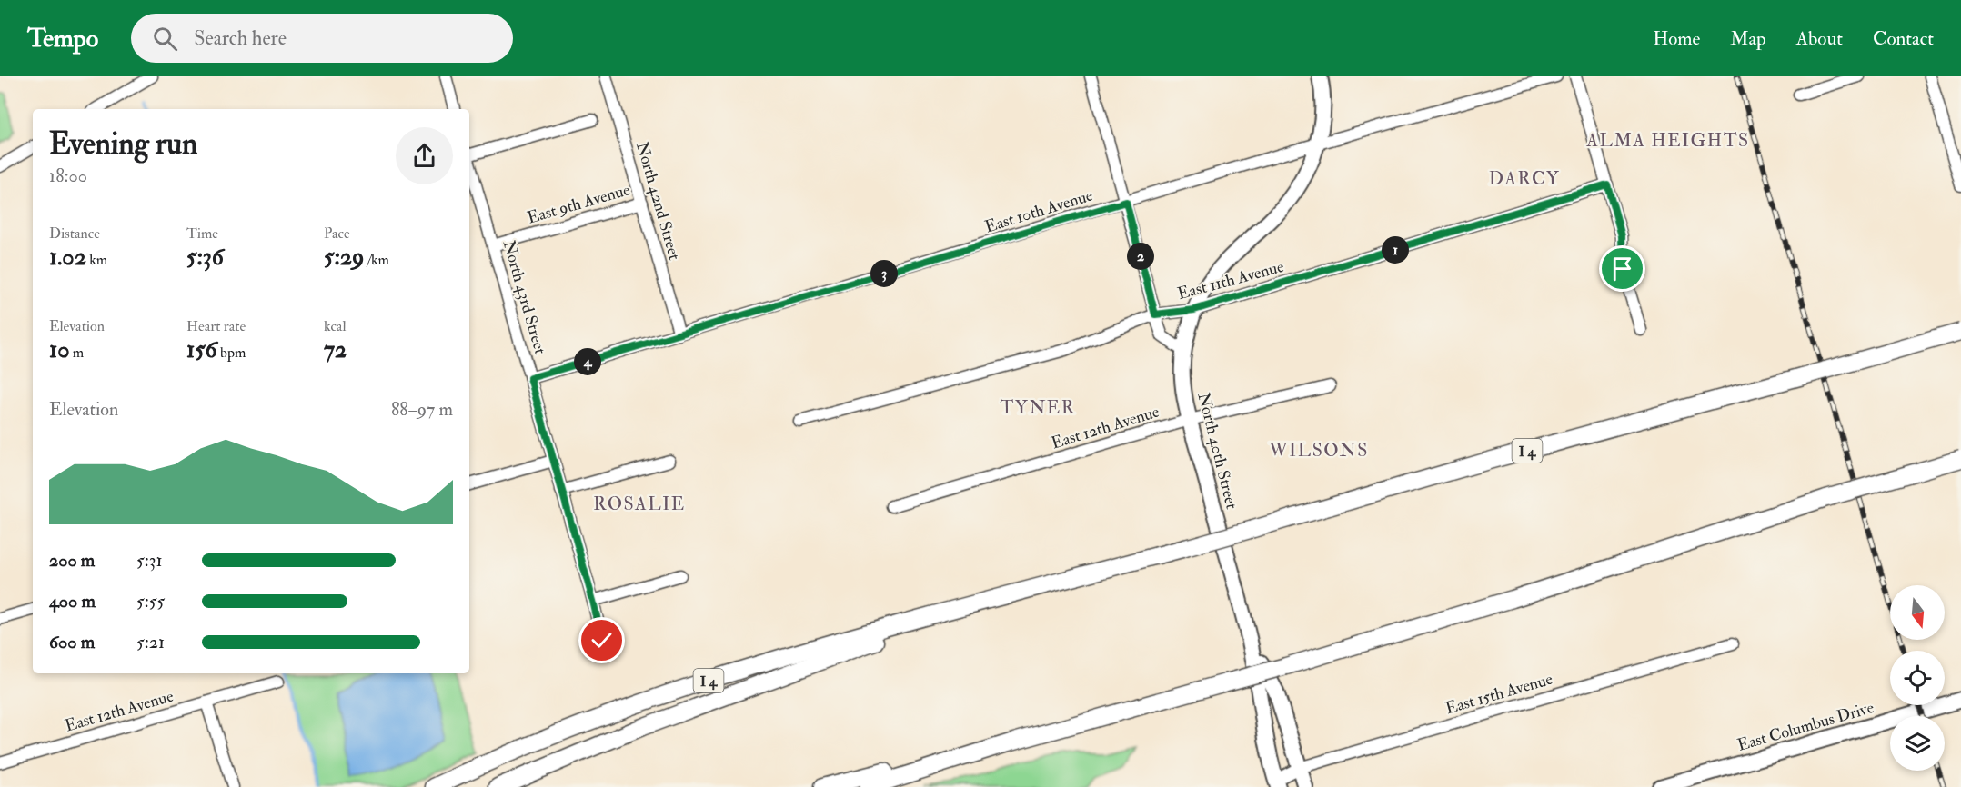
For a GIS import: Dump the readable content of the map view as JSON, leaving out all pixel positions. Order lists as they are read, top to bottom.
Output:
{
  "streets": {
    "highway": ["I 4"],
    "main road": ["North 40th Street", "East Columbus Drive"],
    "street": [
      "North 42nd Street",
      "East 9th Avenue",
      "East 10th Avenue",
      "East 11th Avenue",
      "North 43rd Street",
      "East 12th Avenue",
      "East 15th Avenue"
    ]
  },
  "crossings": [
    ["North 42nd Street", "East 9th Avenue"],
    ["North 42nd Street", "East 10th Avenue"],
    ["East 9th Avenue", "North 43rd Street"],
    ["East 10th Avenue", "North 43rd Street"],
    ["East 10th Avenue", "North 40th Street"],
    ["East 11th Avenue", "North 40th Street"],
    ["East 12th Avenue", "North 40th Street"],
    ["North 40th Street", "East 15th Avenue"]
  ],
  "districts": [
    "ALMA HEIGHTS",
    "DARCY",
    "TYNER",
    "WILSONS",
    "ROSALIE"
  ],
  "north": "bottom",
  "page": {
    "header": "Tempo",
    "search": "Search here",
    "nav": [
      "Home",
      "Map",
      "About",
      "Contact"
    ],
    "heading": ["Evening run", "18:00"],
    "stats": [
      ["Distance", "1.02 km"],
      ["Time", "5:36"],
      ["Pace", "5:29 /km"],
      ["Elevation", "10 m"],
      ["Heart rate", "156 bpm"],
      ["kcal", "72"]
    ],
    "pins": [
      "1",
      "2",
      "3",
      "4"
    ],
    "chart": ["Elevation", "88–97 m"],
    "list": [
      {
        "name": "200 m",
        "note": "5:31"
      },
      {
        "name": "400 m",
        "note": "5:55"
      },
      {
        "name": "600 m",
        "note": "5:21"
      }
    ]
  }
}
